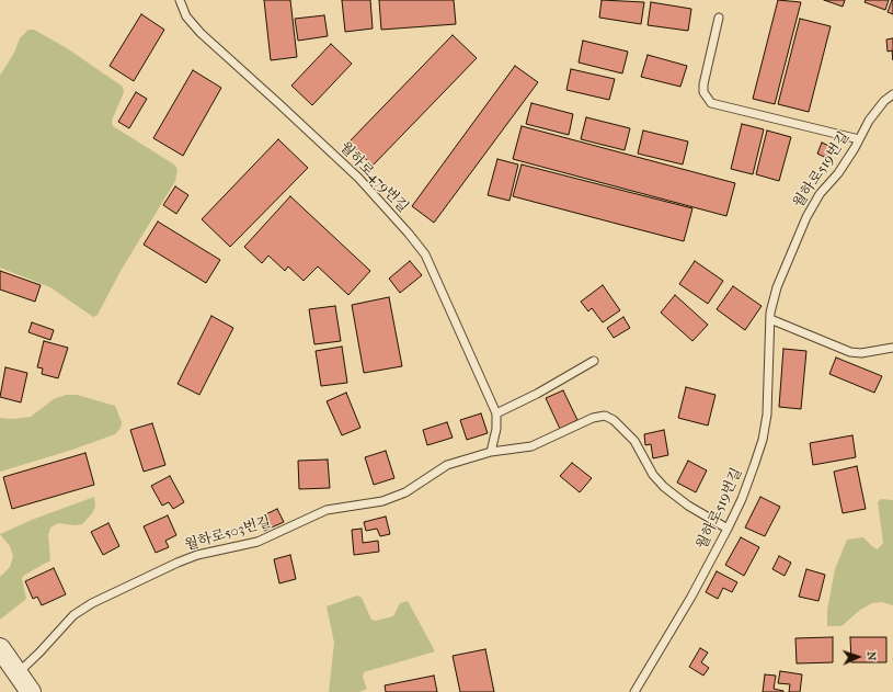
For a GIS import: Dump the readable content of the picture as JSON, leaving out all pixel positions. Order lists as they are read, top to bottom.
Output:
{
  "streets": {
    "lane": ["월하로519번길", "월하로479번길", "월하로503번길"]
  },
  "crossings": [
    ["월하로519번길", "월하로503번길"]
  ],
  "north": "right"
}
